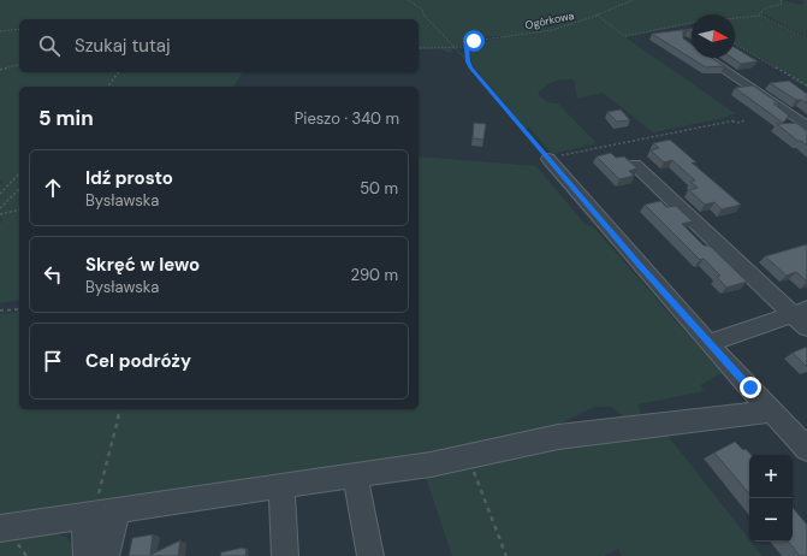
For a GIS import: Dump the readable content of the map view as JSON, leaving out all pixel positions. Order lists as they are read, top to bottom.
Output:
{
  "streets": {
    "path": ["Ogórkowa"]
  },
  "north": "right",
  "page": {
    "search": "Szukaj tutaj",
    "heading": ["5 min", "Pieszo · 340 m"],
    "list": [
      ["Idź prosto", "Bysławska", "50 m"],
      ["Skręć w lewo", "Bysławska", "290 m"],
      "Cel podróży"
    ],
    "map_buttons": ["+", "−"]
  }
}
